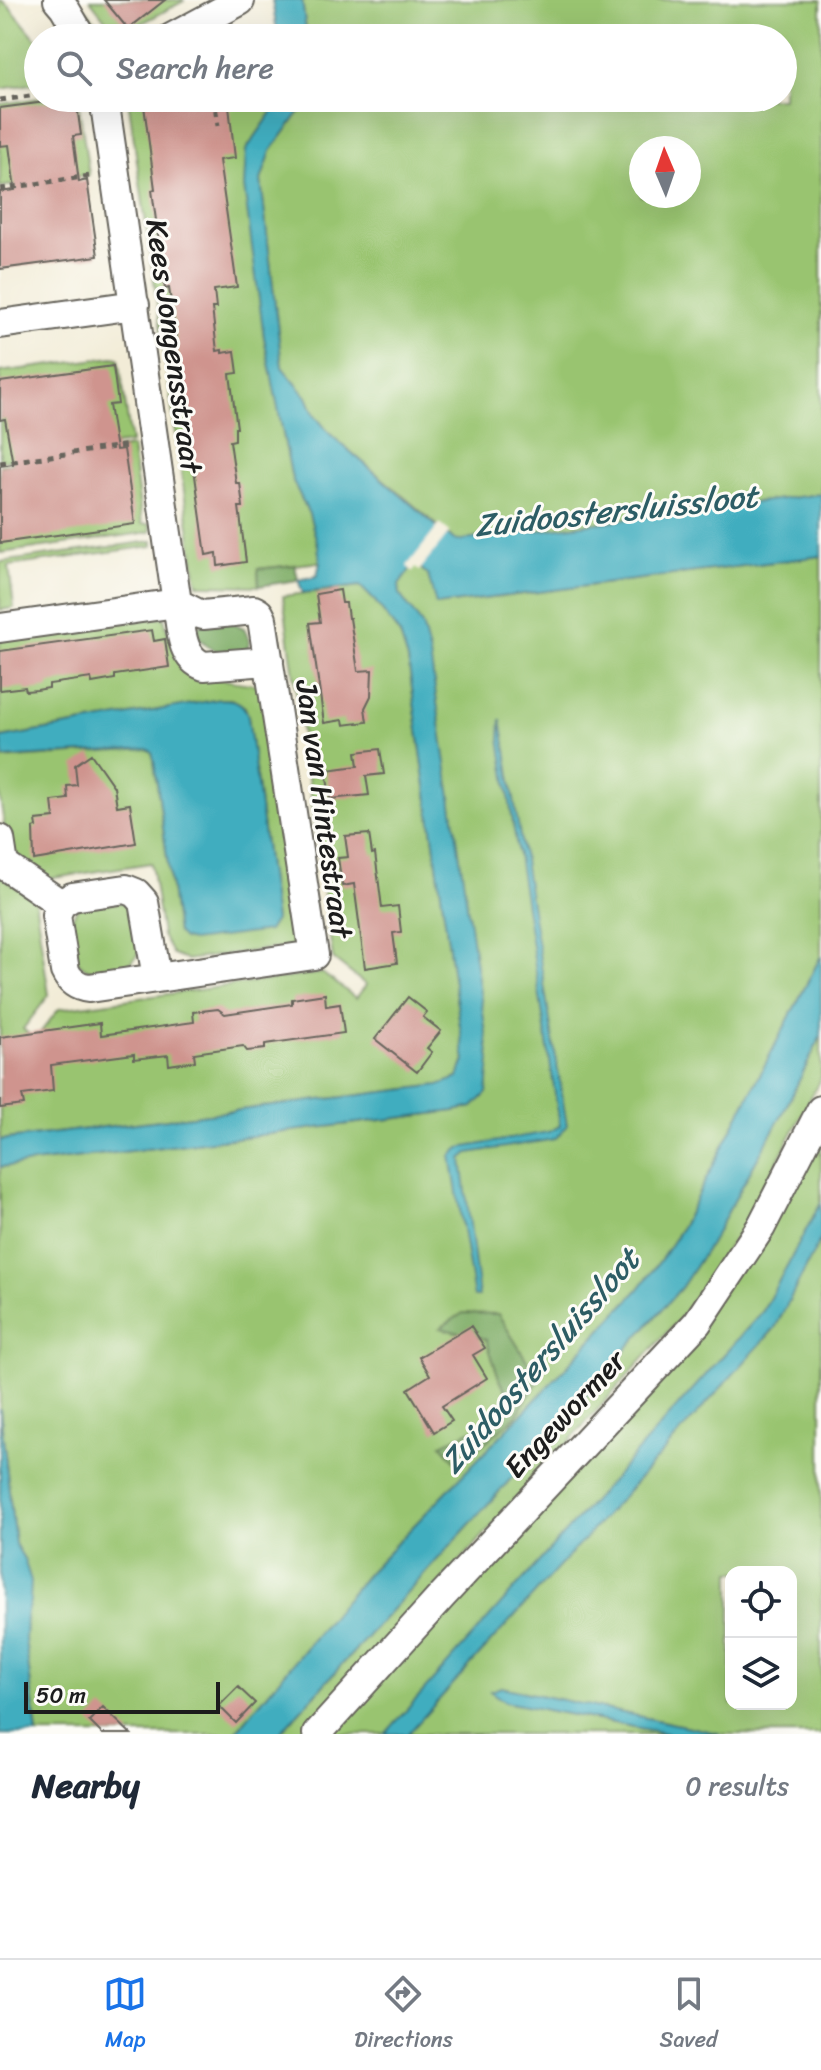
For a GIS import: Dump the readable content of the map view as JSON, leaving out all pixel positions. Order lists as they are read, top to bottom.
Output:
{
  "streets": {
    "street": ["Kees Jongensstraat", "Jan van Hintestraat", "Engewormer"]
  },
  "crossings": [
    ["Kees Jongensstraat", "Jan van Hintestraat"]
  ],
  "water": ["Zuidoostersluissloot"],
  "scale_bar": "50 m",
  "north": "top",
  "page": {
    "search": "Search here",
    "scale": "50 m",
    "heading": ["Nearby", "0 results"],
    "nav": ["Map", "Directions", "Saved"]
  }
}
